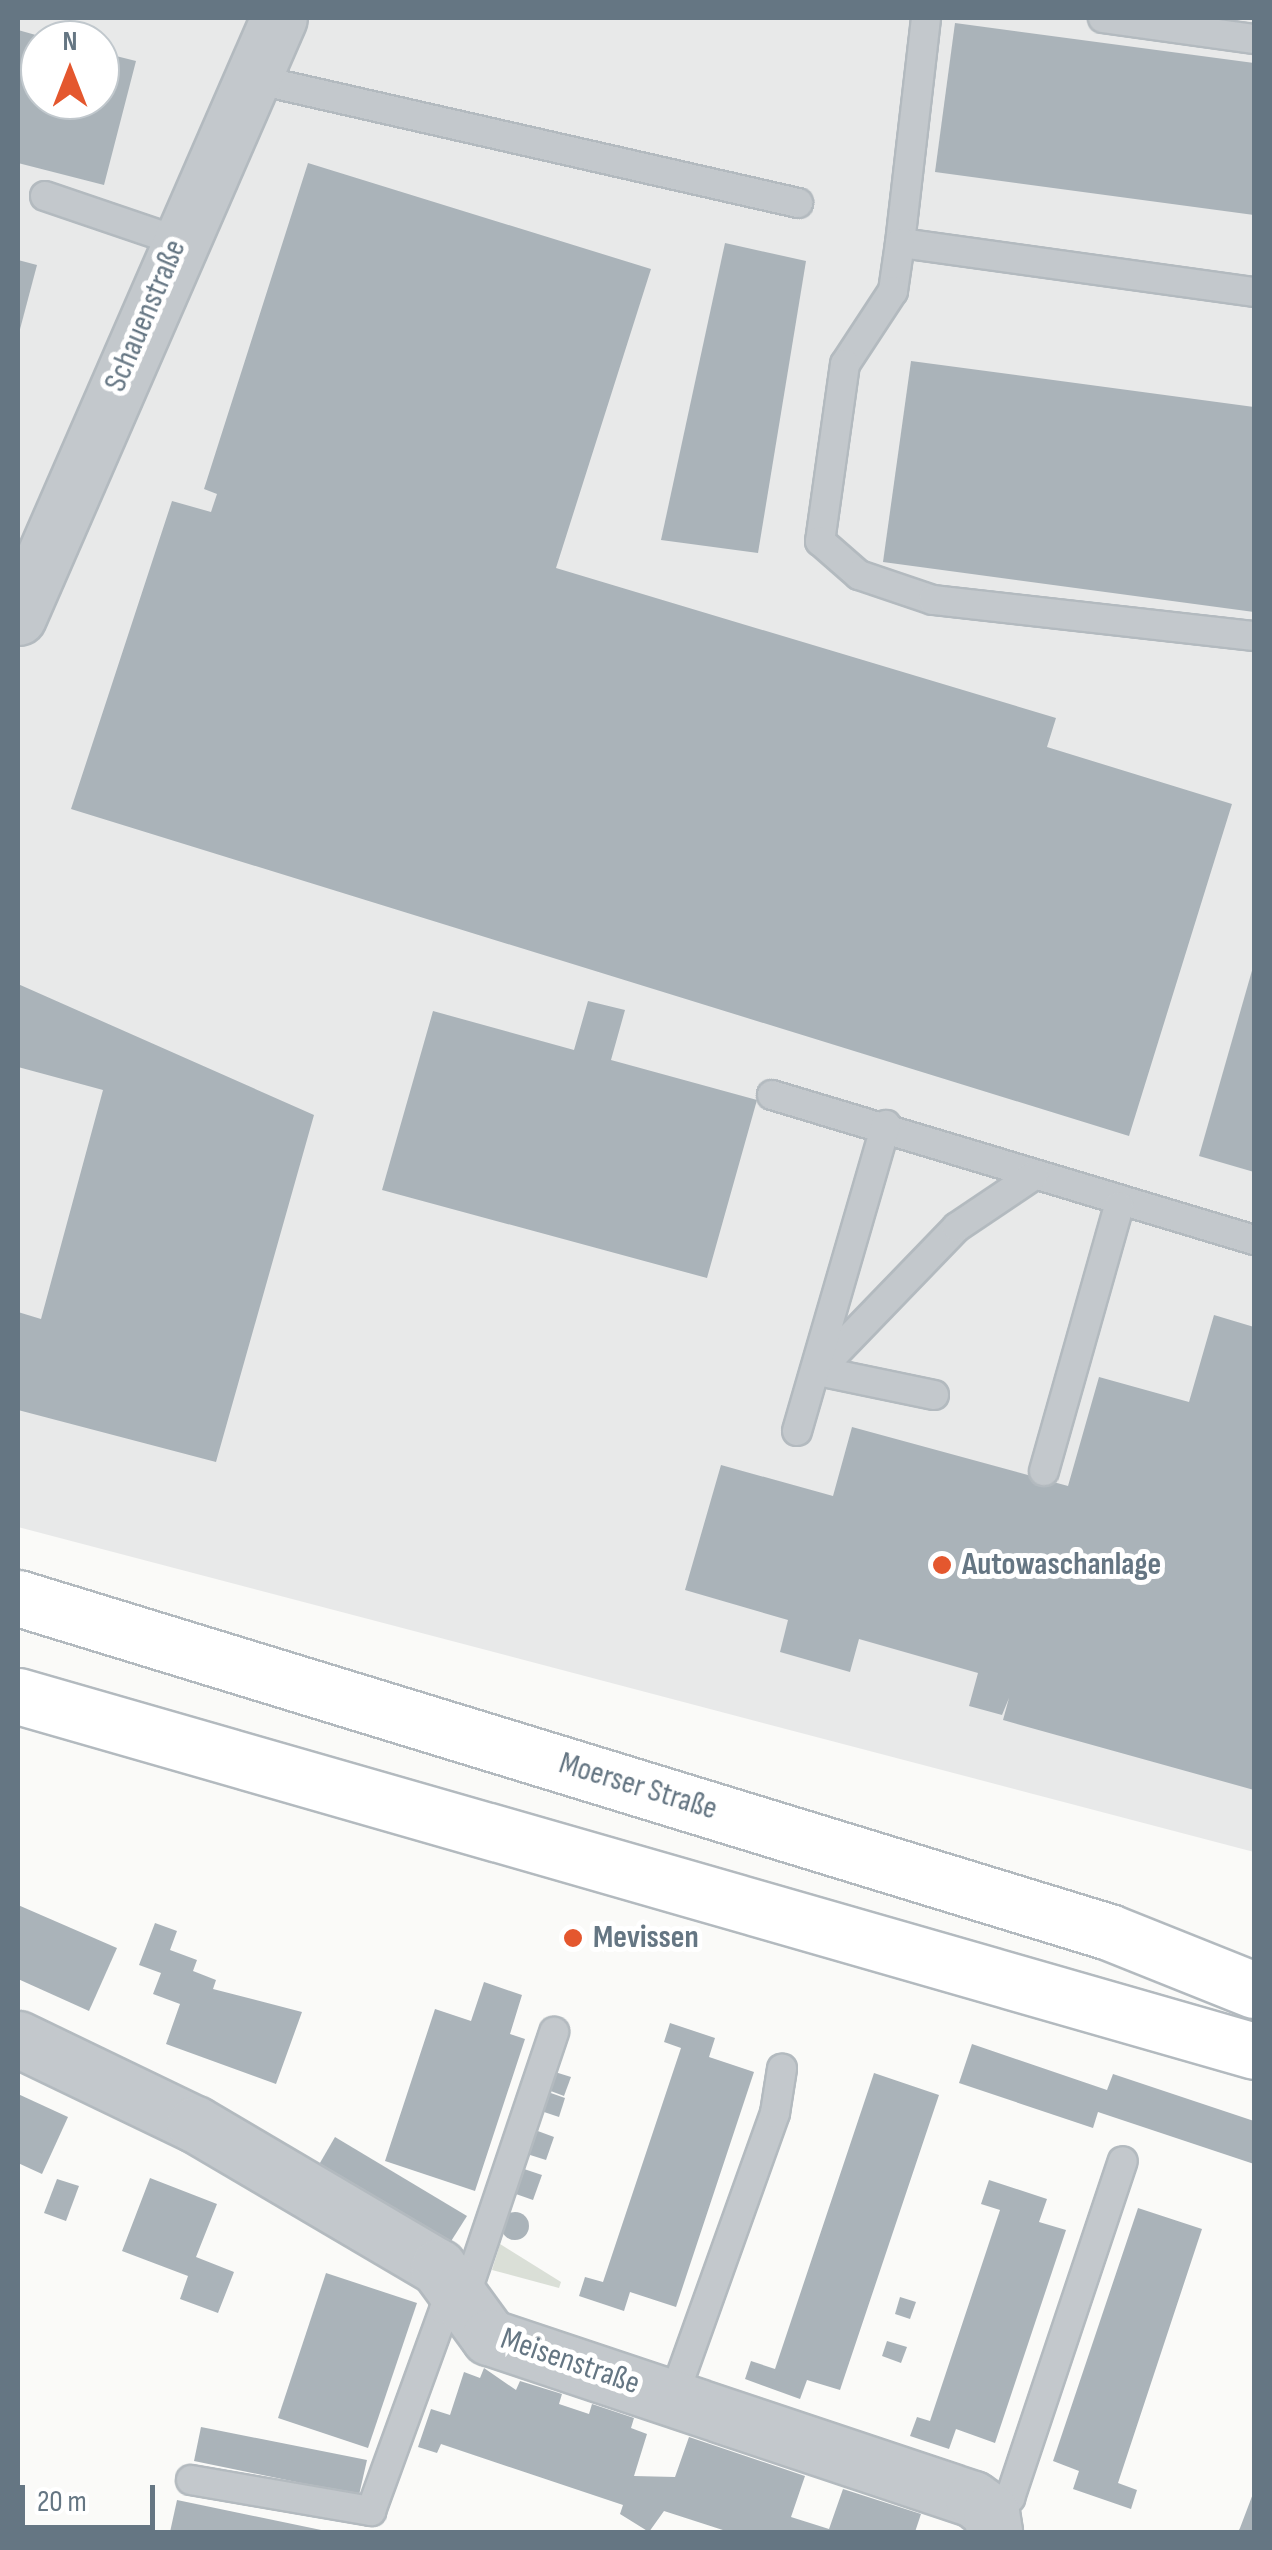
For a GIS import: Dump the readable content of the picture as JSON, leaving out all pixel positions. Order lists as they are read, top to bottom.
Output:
{
  "streets": {
    "main road": ["Moerser Straße"],
    "street": ["Schauenstraße", "Meisenstraße"]
  },
  "places": ["Autowaschanlage", "Mevissen"],
  "scale_bar": "20 m",
  "north": "top"
}
